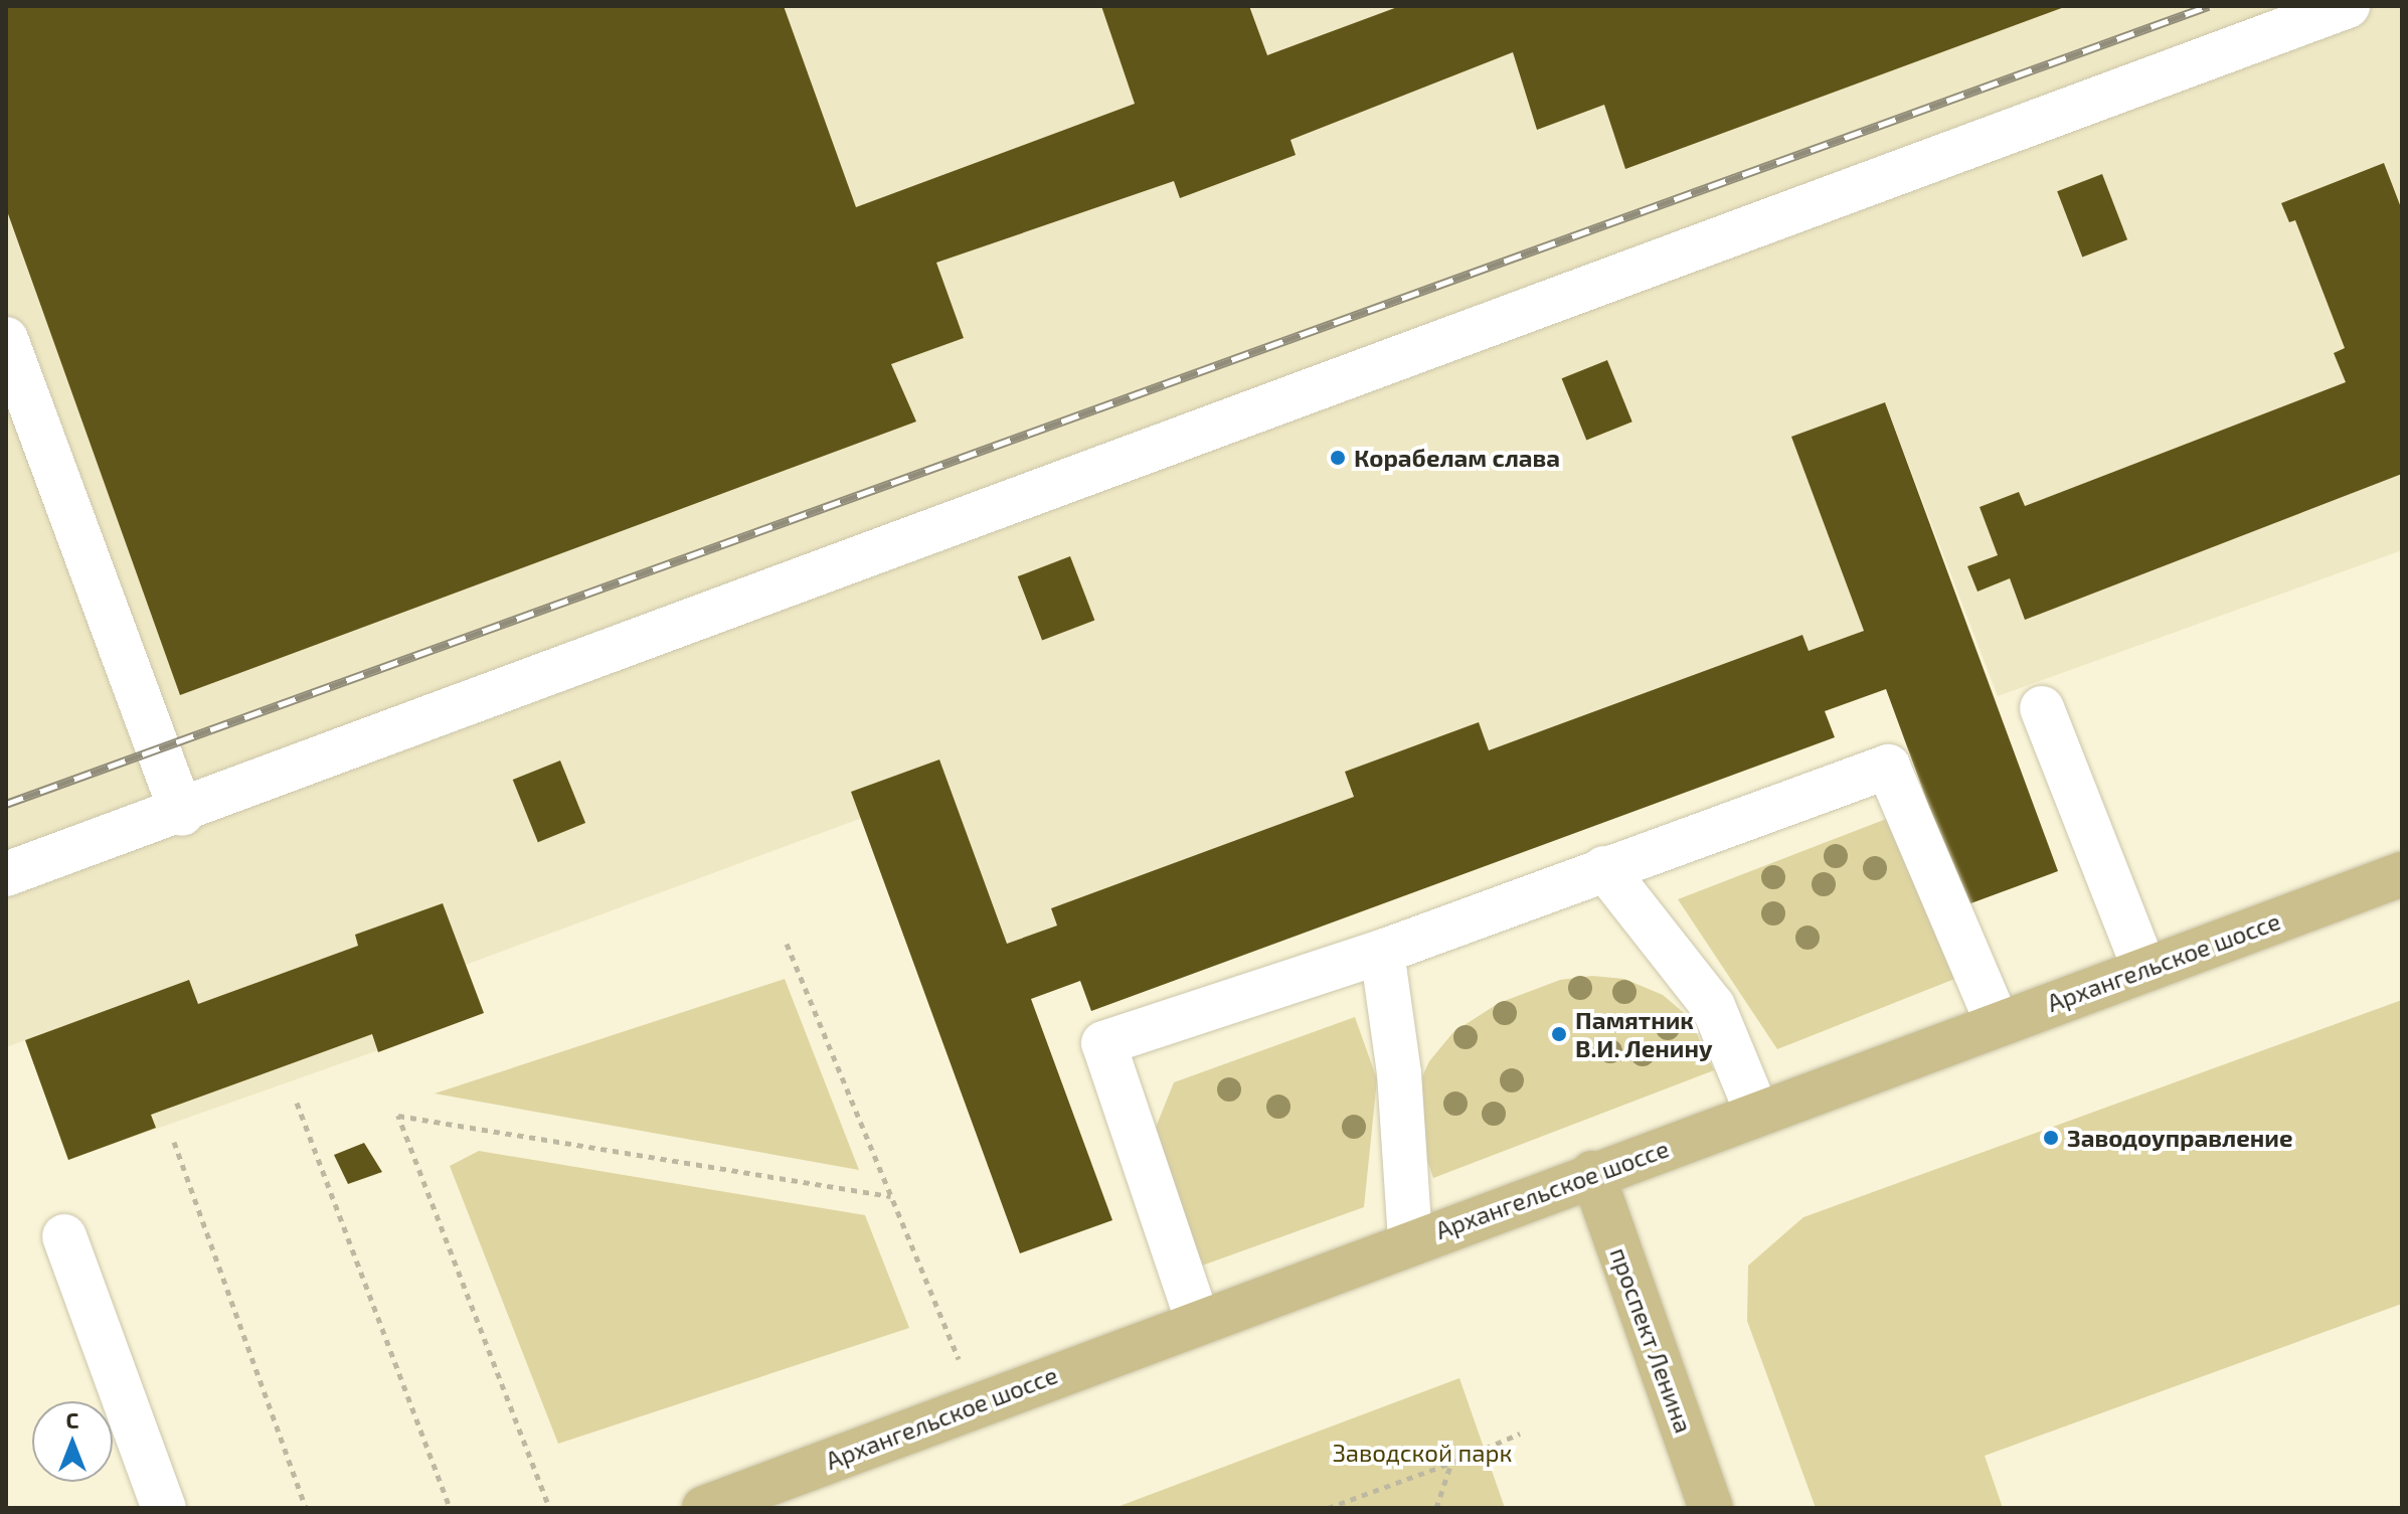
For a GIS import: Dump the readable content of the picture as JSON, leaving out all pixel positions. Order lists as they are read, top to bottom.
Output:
{
  "streets": {
    "main road": ["Архангельское шоссе", "проспект Ленина"]
  },
  "crossings": [
    ["Архангельское шоссе", "проспект Ленина"]
  ],
  "parks": ["Заводской парк"],
  "places": ["Корабелам слава", "Памятник В.И. Ленину", "Заводоуправление"],
  "north": "top"
}
